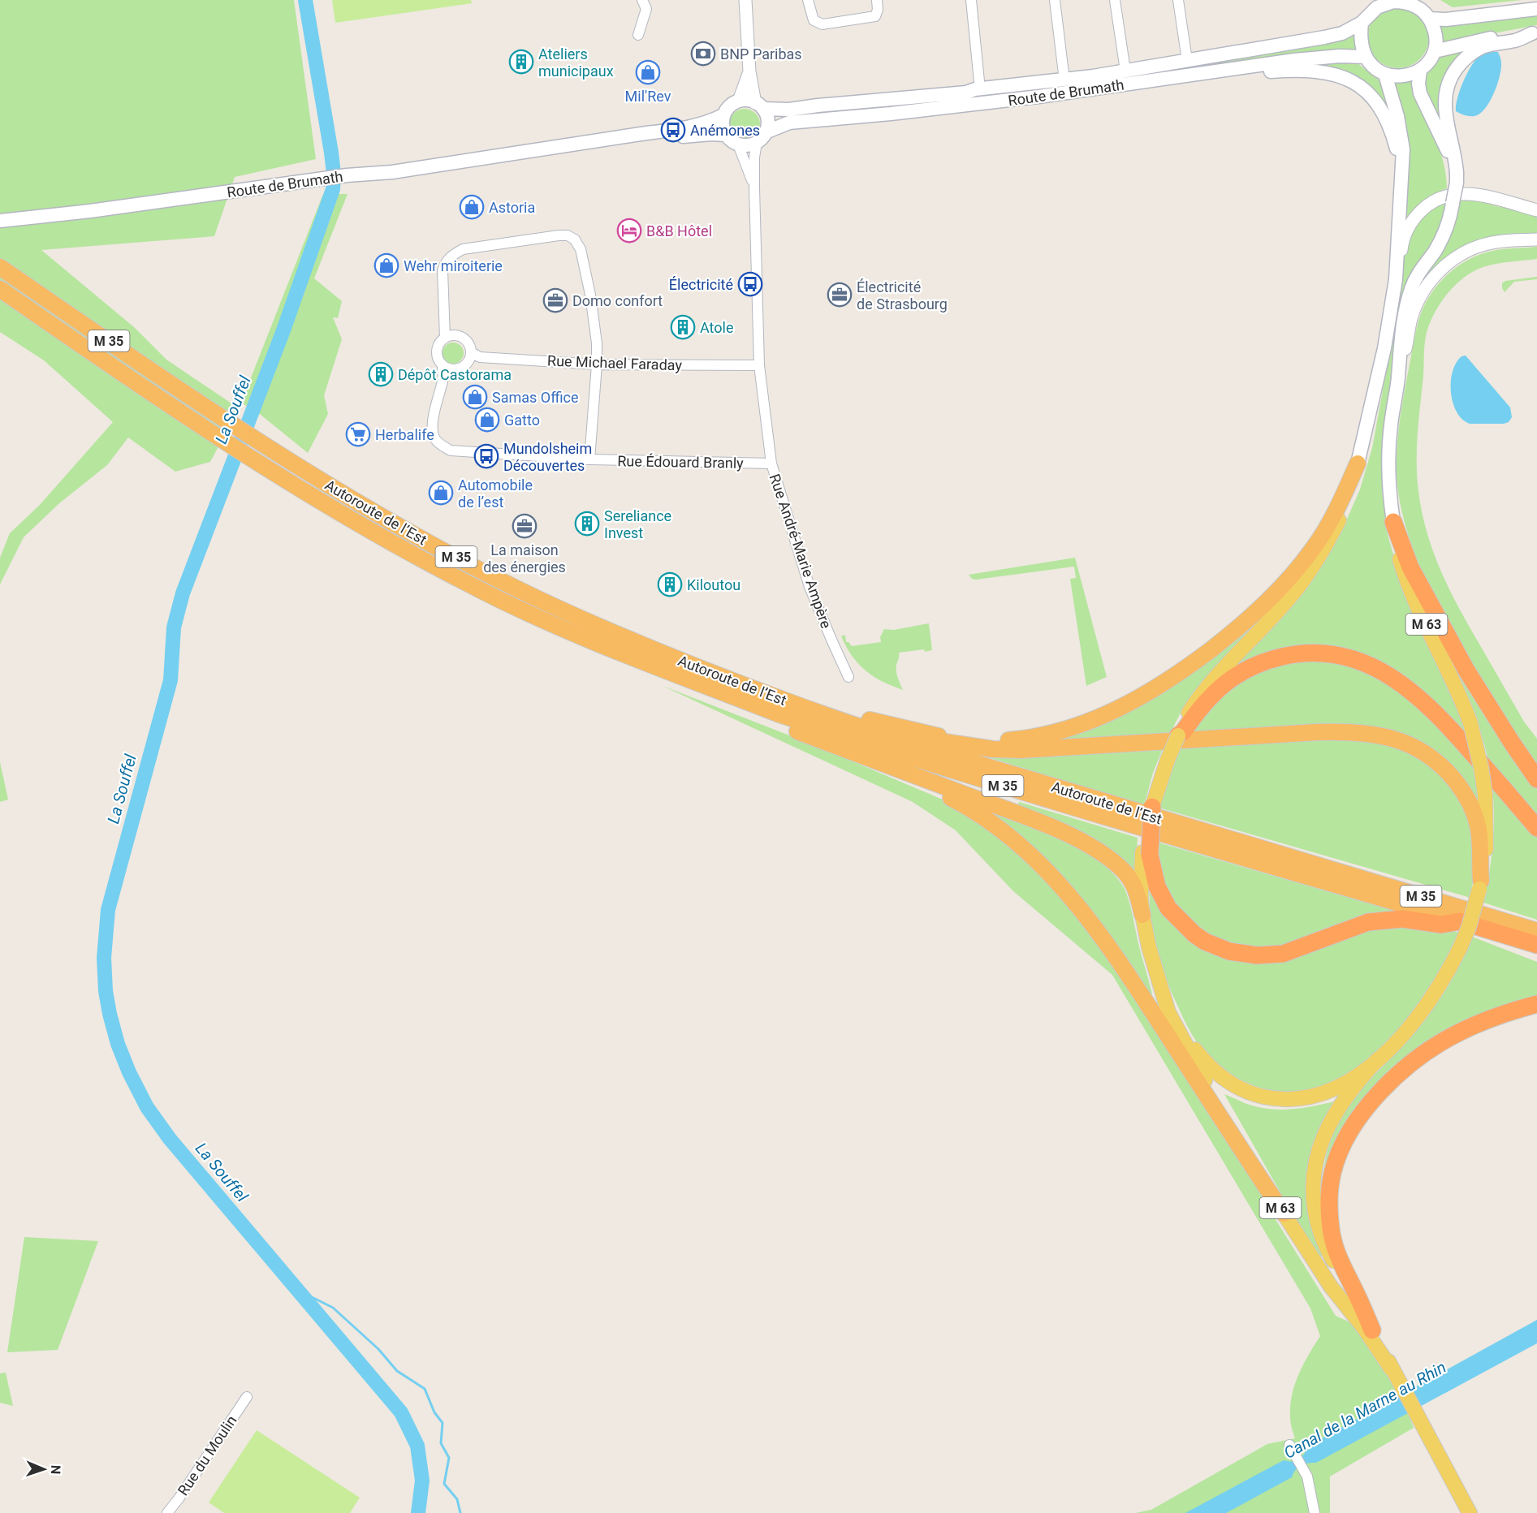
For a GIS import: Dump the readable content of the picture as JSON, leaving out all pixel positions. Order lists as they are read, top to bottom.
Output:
{
  "streets": {
    "highway": ["M 35", "Autoroute de l’Est"],
    "main road": ["Route de Brumath", "M 63"],
    "street": [
      "Rue Michael Faraday",
      "Rue Édouard Branly",
      "Rue André-Marie Ampère",
      "Rue du Moulin"
    ]
  },
  "crossings": [
    ["Route de Brumath", "Rue André-Marie Ampère"],
    ["Rue Michael Faraday", "Rue Édouard Branly"],
    ["Rue Michael Faraday", "Rue André-Marie Ampère"],
    ["Rue Édouard Branly", "Rue André-Marie Ampère"]
  ],
  "water": ["La Souffel", "Canal de la Marne au Rhin"],
  "places": {
    "bank": ["BNP Paribas"],
    "building": [
      "Ateliers municipaux",
      "Atole",
      "Dépôt Castorama",
      "Sereliance Invest",
      "Kiloutou"
    ],
    "shop": [
      "Mil'Rev",
      "Astoria",
      "Wehr miroiterie",
      "Samas Office",
      "Gatto",
      "Automobile de l’est"
    ],
    "bus stop": ["Anémones", "Électricité", "Mundolsheim Découvertes"],
    "hotel": ["B&B Hôtel"],
    "office": ["Électricité de Strasbourg", "Domo confort", "La maison des énergies"],
    "supermarket": ["Herbalife"]
  },
  "north": "right"
}
